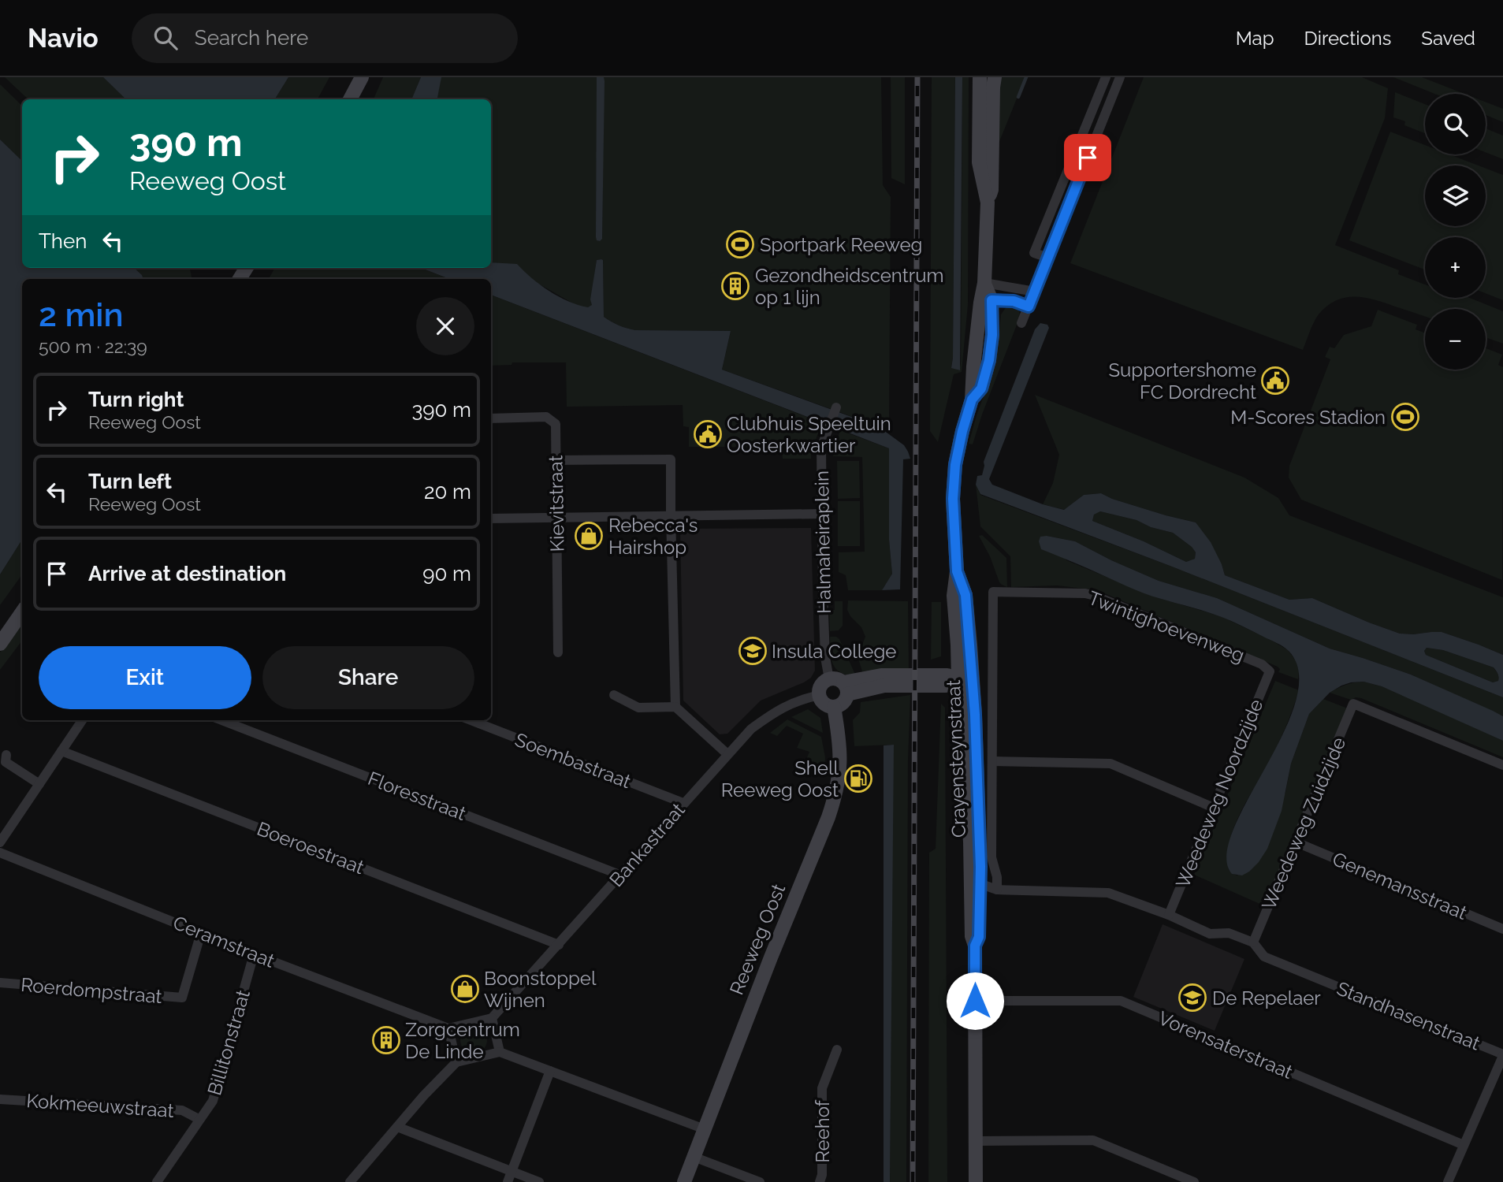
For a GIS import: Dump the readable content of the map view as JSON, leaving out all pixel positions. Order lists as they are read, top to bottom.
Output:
{
  "streets": {
    "main road": ["Crayensteynstraat", "Reeweg Oost"],
    "street": [
      "Kievitstraat",
      "Halmaheiraplein",
      "Twintighoevenweg",
      "Soembastraat",
      "Weedeweg Noordzijde",
      "Floresstraat",
      "Weedeweg Zuidzijde",
      "Bankastraat",
      "Boeroestraat",
      "Genemansstraat",
      "Ceramstraat",
      "Roerdompstraat",
      "Standhasenstraat",
      "Billitonstraat",
      "Vorensaterstraat",
      "Kokmeeuwstraat",
      "Reehof"
    ]
  },
  "crossings": [
    ["Halmaheiraplein", "Bankastraat"],
    ["Halmaheiraplein", "Reeweg Oost"],
    ["Twintighoevenweg", "Crayensteynstraat"],
    ["Twintighoevenweg", "Weedeweg Noordzijde"],
    ["Crayensteynstraat", "Standhasenstraat"],
    ["Crayensteynstraat", "Vorensaterstraat"],
    ["Soembastraat", "Bankastraat"],
    ["Weedeweg Noordzijde", "Standhasenstraat"],
    ["Floresstraat", "Bankastraat"],
    ["Weedeweg Zuidzijde", "Genemansstraat"],
    ["Weedeweg Zuidzijde", "Standhasenstraat"],
    ["Bankastraat", "Boeroestraat"],
    ["Bankastraat", "Reeweg Oost"],
    ["Ceramstraat", "Roerdompstraat"],
    ["Ceramstraat", "Billitonstraat"],
    ["Billitonstraat", "Kokmeeuwstraat"]
  ],
  "places": {
    "sports": ["Sportpark Reeweg", "M-Scores Stadion"],
    "building": ["Gezondheidscentrum op 1 lijn", "Zorgcentrum De Linde"],
    "public building": ["Supportershome FC Dordrecht", "Clubhuis Speeltuin Oosterkwartier"],
    "shop": ["Rebecca's Hairshop", "Boonstoppel Wijnen"],
    "school or university": ["Insula College", "De Repelaer"],
    "fuel station": ["Shell Reeweg Oost"]
  },
  "page": {
    "header": "Navio",
    "search": "Search here",
    "nav": ["Map", "Directions", "Saved"],
    "map_buttons": ["+", "−"],
    "turn": ["390 m", "Reeweg Oost"],
    "then": "Then",
    "heading": ["2 min", "500 m · 22:39"],
    "list": [
      {
        "name": "Turn right",
        "note": "Reeweg Oost",
        "value": "390 m"
      },
      {
        "name": "Turn left",
        "note": "Reeweg Oost",
        "value": "20 m"
      },
      {
        "name": "Arrive at destination",
        "value": "90 m"
      }
    ],
    "buttons": ["Exit", "Share"]
  }
}
